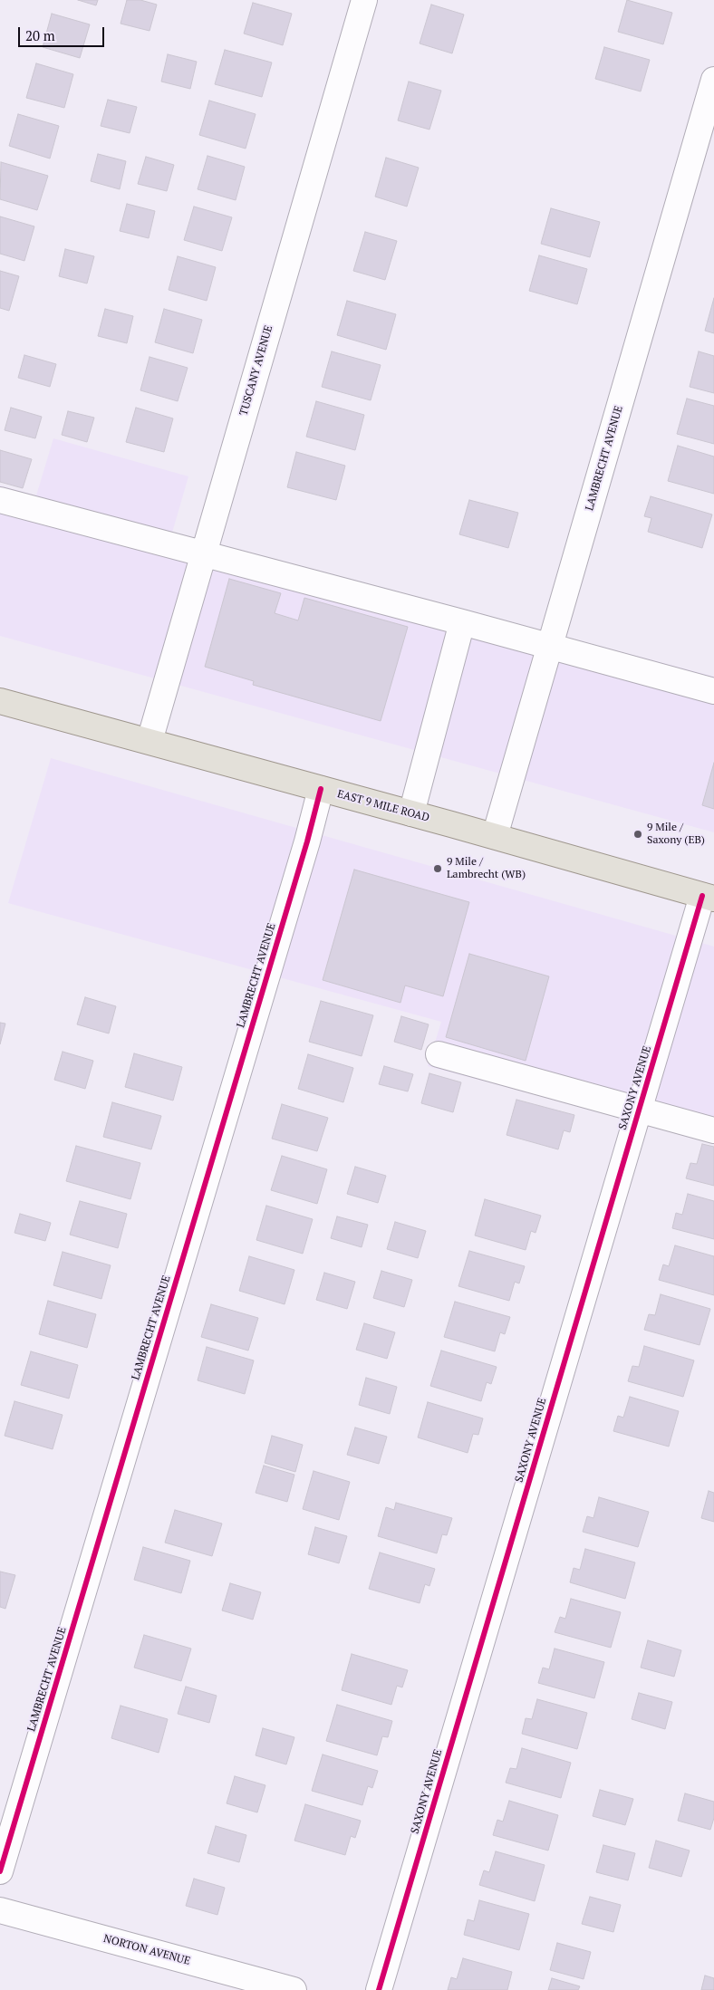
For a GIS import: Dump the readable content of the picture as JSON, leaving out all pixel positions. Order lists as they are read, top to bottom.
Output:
{
  "streets": {
    "main road": ["EAST 9 MILE ROAD"],
    "street": [
      "TUSCANY AVENUE",
      "LAMBRECHT AVENUE",
      "SAXONY AVENUE",
      "NORTON AVENUE"
    ]
  },
  "crossings": [
    ["TUSCANY AVENUE", "EAST 9 MILE ROAD"],
    ["LAMBRECHT AVENUE", "EAST 9 MILE ROAD"],
    ["EAST 9 MILE ROAD", "SAXONY AVENUE"]
  ],
  "places": ["9 Mile / Saxony (EB)", "9 Mile / Lambrecht (WB)"],
  "scale_bar": "20 m"
}
